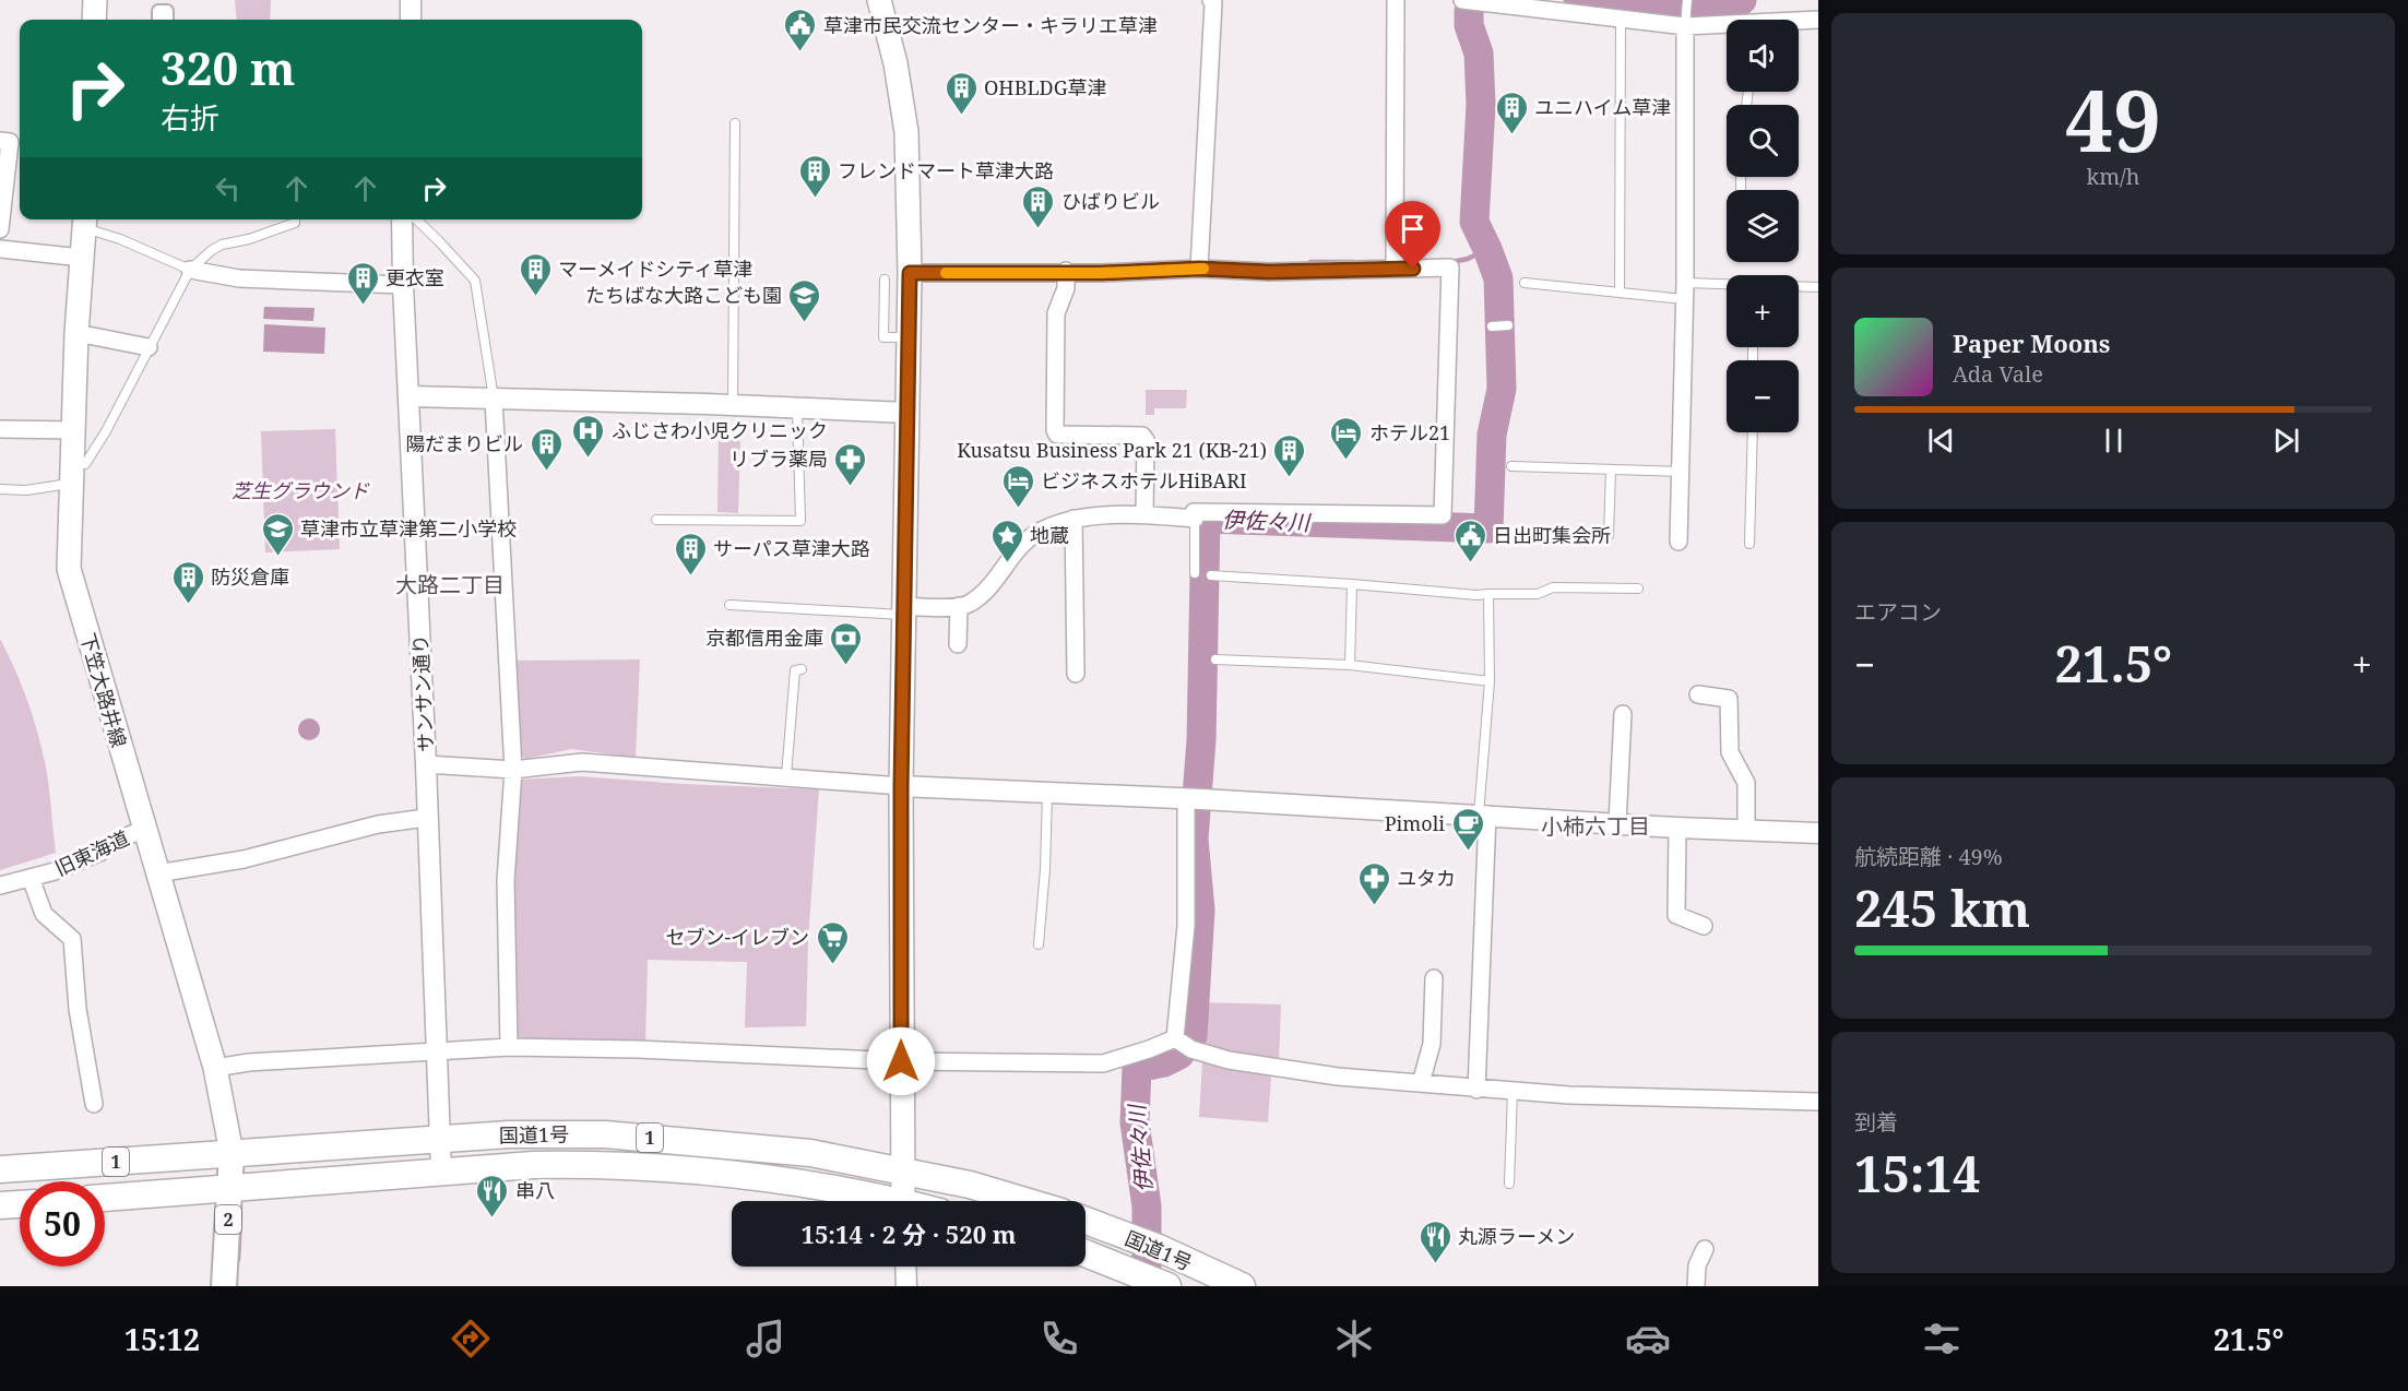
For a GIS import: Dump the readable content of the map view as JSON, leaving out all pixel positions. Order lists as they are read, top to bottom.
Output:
{
  "streets": {
    "highway": ["国道1号", "1"],
    "main road": ["下笠大路井線", "2"],
    "street": ["サンサン通り", "旧東海道"]
  },
  "crossings": [
    ["下笠大路井線", "旧東海道"],
    ["下笠大路井線", "国道1号"],
    ["下笠大路井線", "2"],
    ["サンサン通り", "国道1号"],
    ["国道1号", "2"]
  ],
  "districts": ["大路二丁目", "小柿六丁目"],
  "water": ["伊佐々川"],
  "parks": ["芝生グラウンド"],
  "places": {
    "public building": ["草津市民交流センター・キラリエ草津", "日出町集会所"],
    "building": [
      "OHBLDG草津",
      "ユニハイム草津",
      "フレンドマート草津大路",
      "ひばりビル",
      "マーメイドシティ草津",
      "更衣室",
      "陽だまりビル",
      "Kusatsu Business Park 21 (KB-21)",
      "サーパス草津大路",
      "防災倉庫"
    ],
    "school or university": ["たちばな大路こども園", "草津市立草津第二小学校"],
    "hospital": ["ふじさわ小児クリニック"],
    "hotel": ["ホテル21", "ビジネスホテルHiBARI"],
    "pharmacy": ["リブラ薬局", "ユタカ"],
    "place": ["地蔵"],
    "bank": ["京都信用金庫"],
    "cafe": ["Pimoli"],
    "supermarket": ["セブン-イレブン"],
    "restaurant": ["串八", "丸源ラーメン"]
  },
  "page": {
    "tile": [
      ["49", "km/h"],
      "エアコン",
      ["航続距離 · 49%", "245 km"],
      ["到着", "15:14"]
    ],
    "map_buttons": ["+", "−"],
    "turn": ["320 m", "右折"],
    "song": ["Paper Moons", "Ada Vale"],
    "heat": ["−", "21.5°", "+"],
    "limit": "50",
    "trip": "15:14 · 2 分 · 520 m",
    "tabs": ["15:12", "21.5°"]
  }
}
